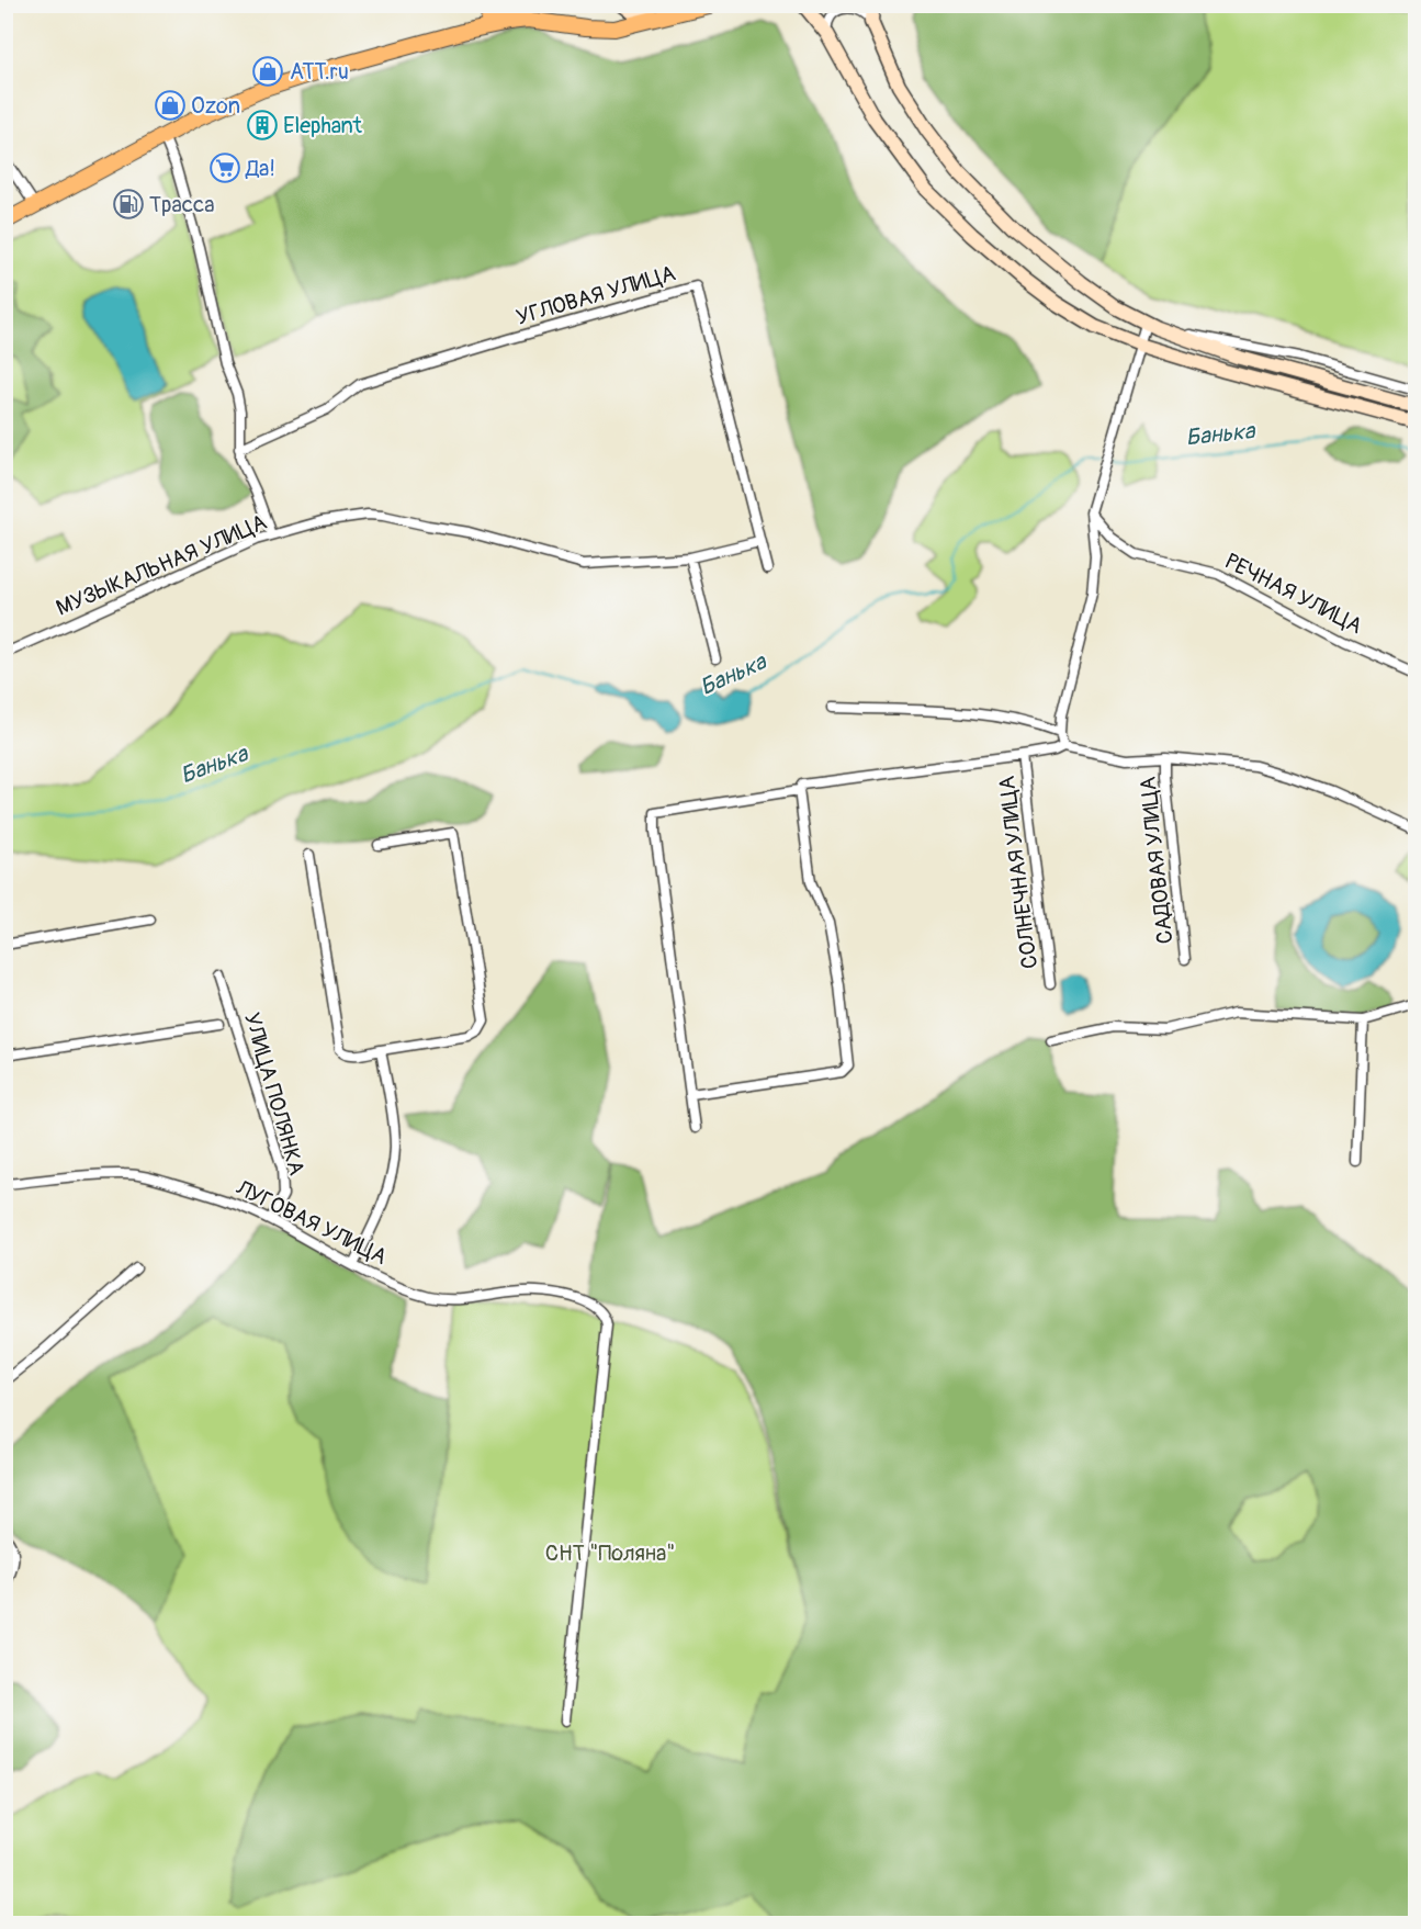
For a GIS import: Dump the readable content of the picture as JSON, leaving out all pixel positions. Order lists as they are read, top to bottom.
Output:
{
  "streets": {
    "street": [
      "УГЛОВАЯ УЛИЦА",
      "МУЗЫКАЛЬНАЯ УЛИЦА",
      "РЕЧНАЯ УЛИЦА",
      "САДОВАЯ УЛИЦА",
      "СОЛНЕЧНАЯ УЛИЦА",
      "УЛИЦА ПОЛЯНКА",
      "ЛУГОВАЯ УЛИЦА"
    ]
  },
  "crossings": [
    ["УГЛОВАЯ УЛИЦА", "МУЗЫКАЛЬНАЯ УЛИЦА"],
    ["УЛИЦА ПОЛЯНКА", "ЛУГОВАЯ УЛИЦА"]
  ],
  "water": ["Банька"],
  "parks": ["СНТ \"Поляна\""],
  "places": {
    "shop": ["ATT.ru", "Ozon"],
    "building": ["Elephant"],
    "supermarket": ["Да!"],
    "fuel station": ["Трасса"]
  }
}
